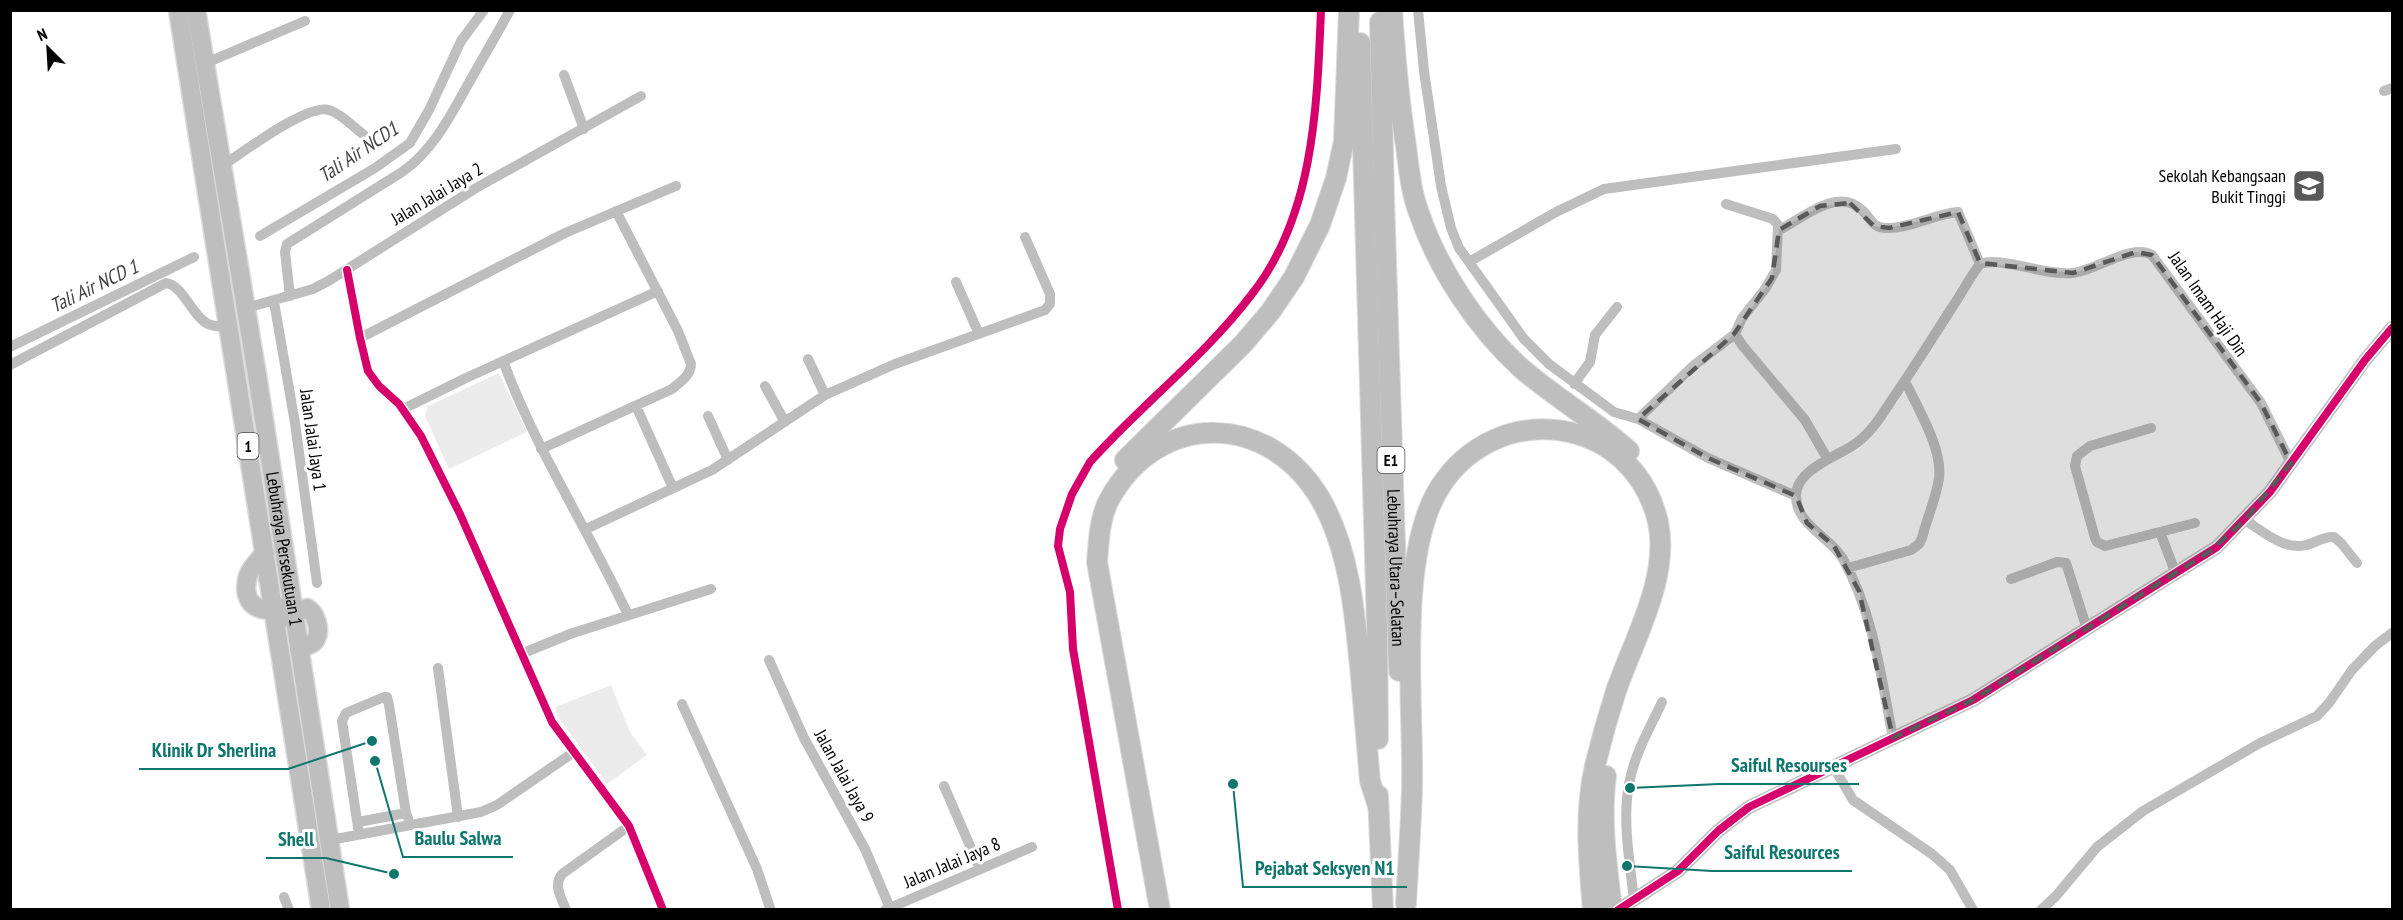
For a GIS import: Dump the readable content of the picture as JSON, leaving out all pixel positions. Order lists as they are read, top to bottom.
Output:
{
  "streets": {
    "highway": [
      "1",
      "E1",
      "Lebuhraya Persekutuan 1",
      "Lebuhraya Utara–Selatan"
    ],
    "street": [
      "Jalan Jalai Jaya 2",
      "Jalan Imam Haji Din",
      "Jalan Jalai Jaya 1",
      "Jalan Jalai Jaya 9",
      "Jalan Jalai Jaya 8"
    ]
  },
  "crossings": [
    ["Jalan Jalai Jaya 2", "Jalan Jalai Jaya 1"],
    ["Jalan Jalai Jaya 2", "Lebuhraya Persekutuan 1"],
    ["Jalan Jalai Jaya 9", "Jalan Jalai Jaya 8"]
  ],
  "water": ["Tali Air NCD1", "Tali Air NCD 1"],
  "places": {
    "school or university": ["Sekolah Kebangsaan Bukit Tinggi"],
    "other": [
      "Klinik Dr Sherlina",
      "Baulu Salwa",
      "Pejabat Seksyen N1",
      "Saiful Resourses",
      "Saiful Resources",
      "Shell"
    ]
  },
  "north": "top left"
}
